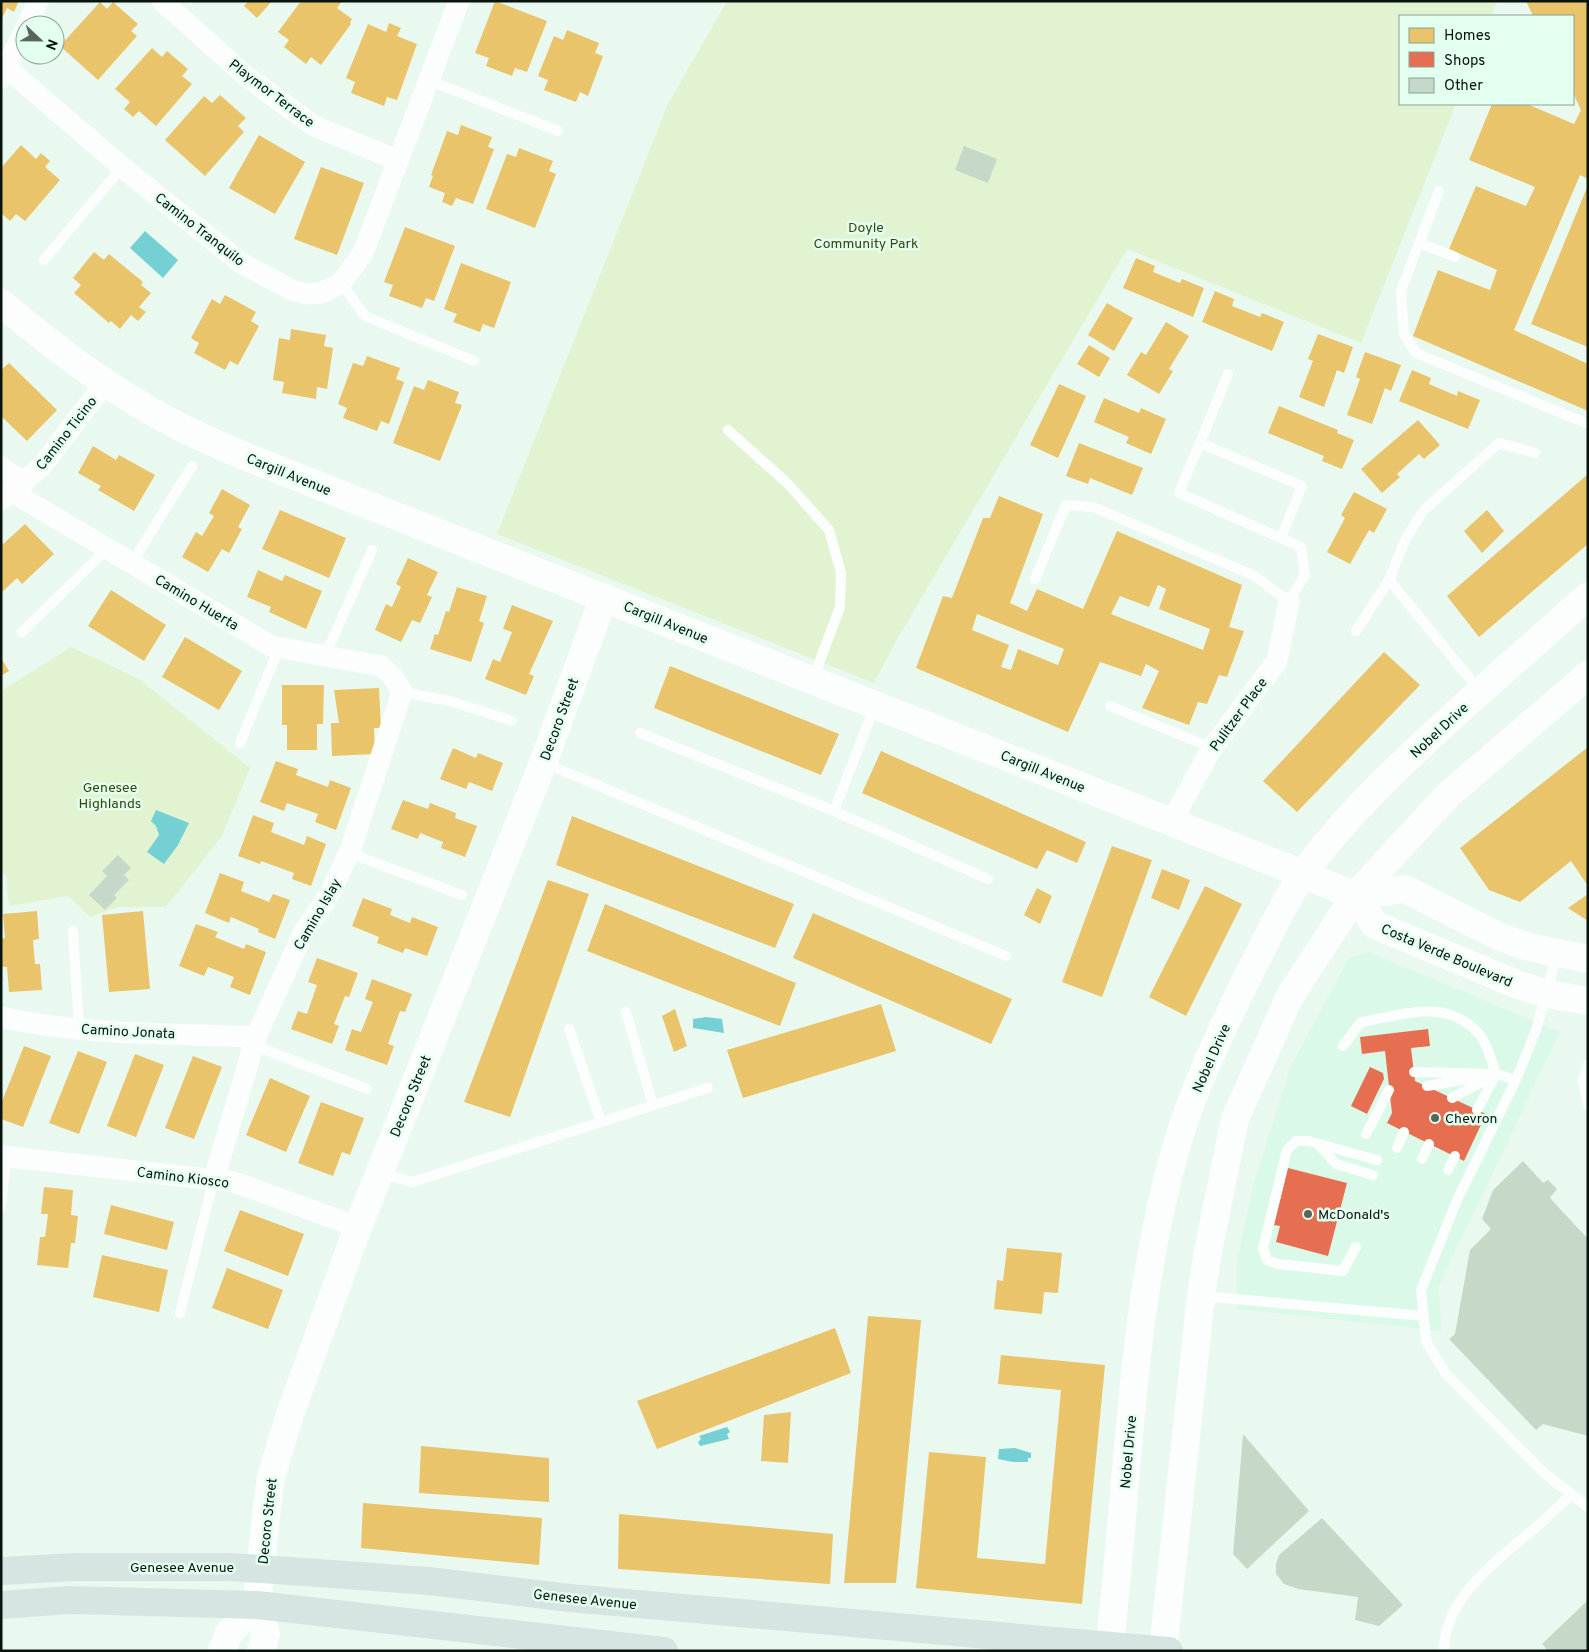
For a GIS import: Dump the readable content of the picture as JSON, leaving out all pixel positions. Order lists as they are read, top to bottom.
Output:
{
  "streets": {
    "main road": ["Genesee Avenue"],
    "street": [
      "Playmor Terrace",
      "Camino Tranquilo",
      "Camino Ticino",
      "Cargill Avenue",
      "Camino Huerta",
      "Pulitzer Place",
      "Decoro Street",
      "Nobel Drive",
      "Camino Islay",
      "Costa Verde Boulevard",
      "Camino Jonata",
      "Camino Kiosco"
    ]
  },
  "crossings": [
    ["Camino Ticino", "Cargill Avenue"],
    ["Camino Ticino", "Camino Huerta"],
    ["Cargill Avenue", "Pulitzer Place"],
    ["Cargill Avenue", "Decoro Street"],
    ["Cargill Avenue", "Nobel Drive"],
    ["Cargill Avenue", "Costa Verde Boulevard"],
    ["Camino Huerta", "Camino Islay"],
    ["Decoro Street", "Camino Kiosco"],
    ["Decoro Street", "Genesee Avenue"],
    ["Nobel Drive", "Genesee Avenue"],
    ["Camino Islay", "Camino Jonata"],
    ["Camino Islay", "Camino Kiosco"]
  ],
  "parks": ["Doyle Community Park", "Genesee Highlands"],
  "places": ["Chevron", "McDonald's"],
  "legend": ["Homes", "Shops", "Other"],
  "north": "right"
}
